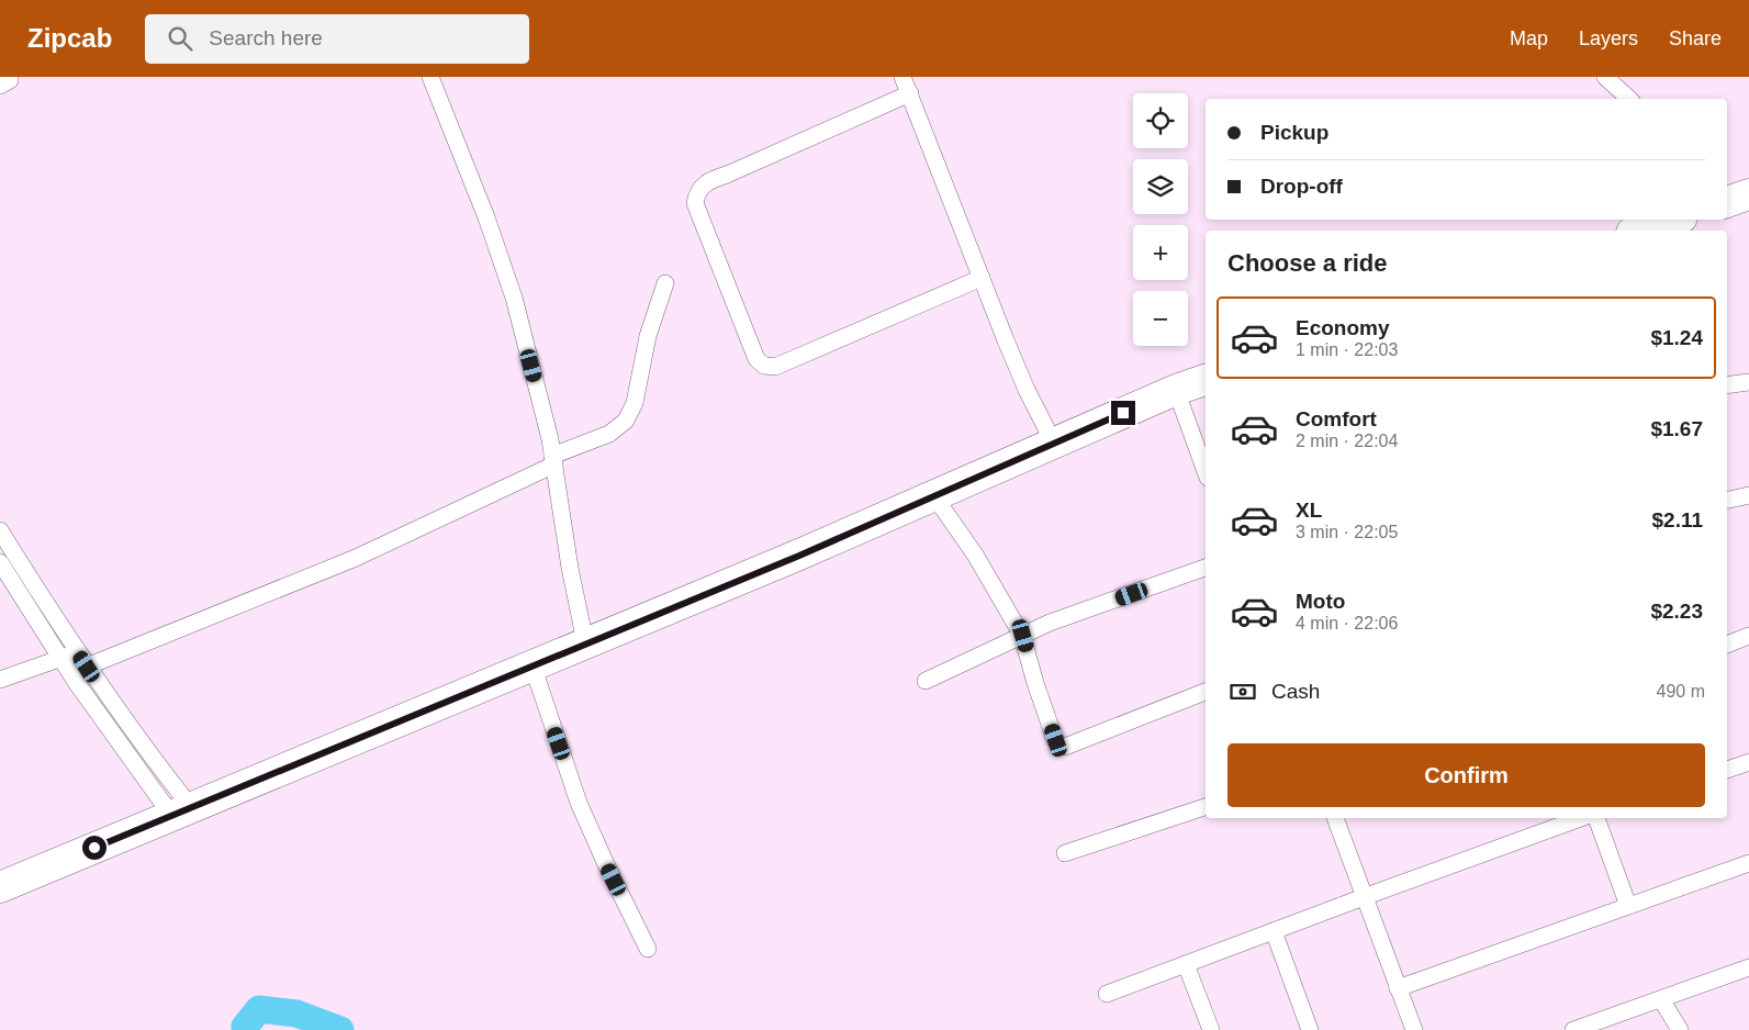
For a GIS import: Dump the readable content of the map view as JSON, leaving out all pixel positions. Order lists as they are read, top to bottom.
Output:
{
  "page": {
    "header": "Zipcab",
    "search": "Search here",
    "nav": ["Map", "Layers", "Share"],
    "map_buttons": ["+", "−"],
    "banner": ["Pickup", "Drop-off"],
    "heading": "Choose a ride",
    "list": [
      {
        "name": "Economy",
        "note": "1 min · 22:03",
        "value": "$1.24"
      },
      {
        "name": "Comfort",
        "note": "2 min · 22:04",
        "value": "$1.67"
      },
      {
        "name": "XL",
        "note": "3 min · 22:05",
        "value": "$2.11"
      },
      {
        "name": "Moto",
        "note": "4 min · 22:06",
        "value": "$2.23"
      }
    ],
    "pay": ["Cash", "490 m"],
    "buttons": "Confirm"
  }
}
